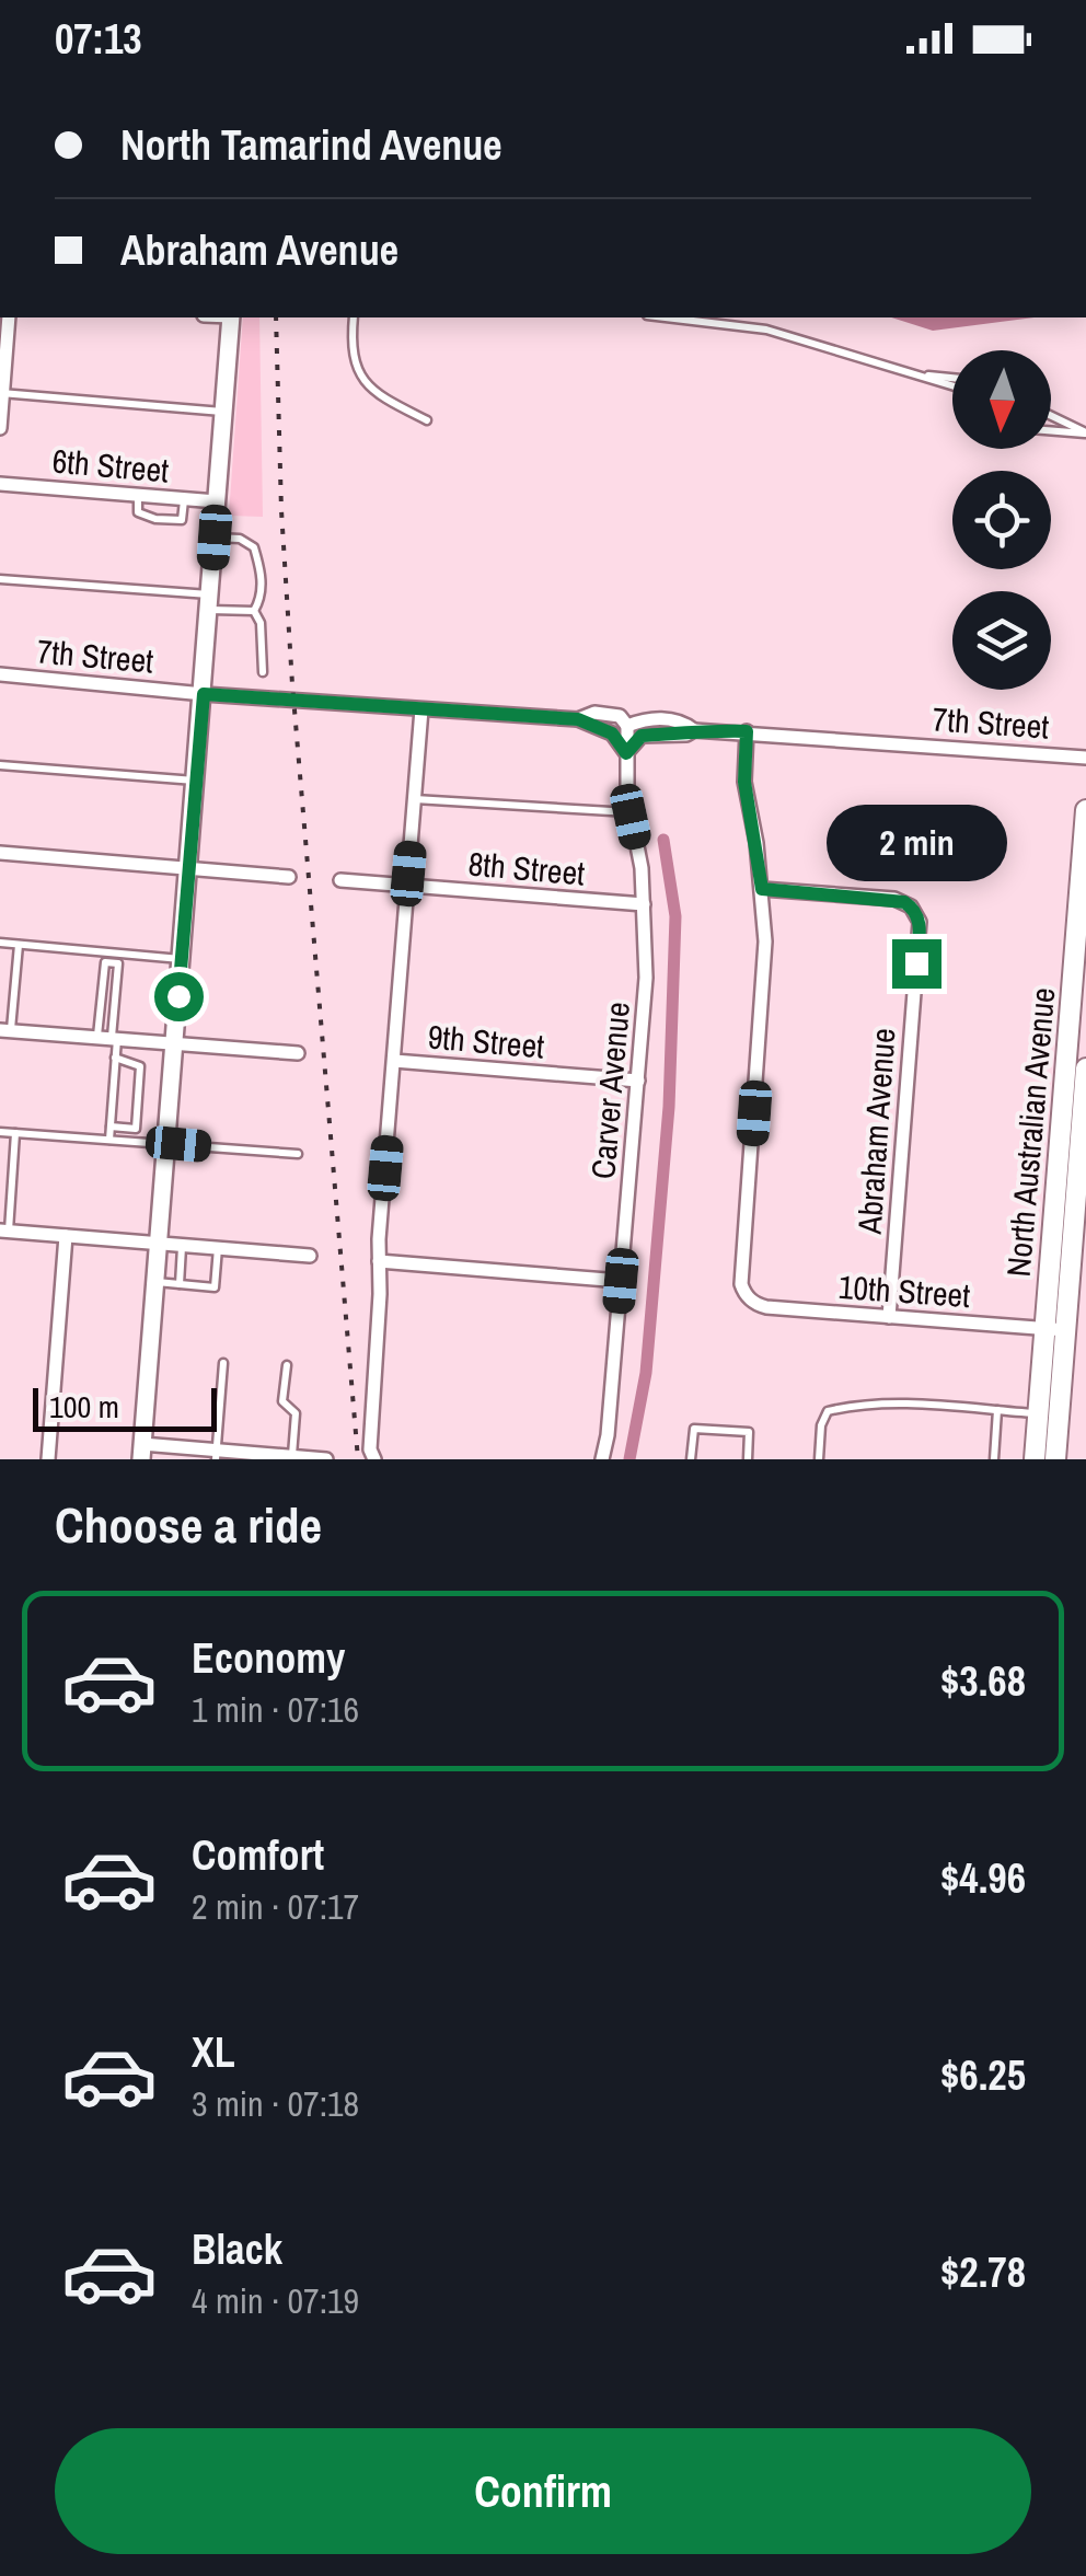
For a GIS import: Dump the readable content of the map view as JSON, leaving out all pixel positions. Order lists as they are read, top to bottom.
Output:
{
  "streets": {
    "main road": ["North Australian Avenue"],
    "street": [
      "6th Street",
      "7th Street",
      "8th Street",
      "9th Street",
      "Carver Avenue",
      "Abraham Avenue",
      "10th Street"
    ]
  },
  "crossings": [
    ["7th Street", "Carver Avenue"],
    ["8th Street", "Carver Avenue"],
    ["9th Street", "Carver Avenue"],
    ["Abraham Avenue", "10th Street"],
    ["North Australian Avenue", "10th Street"]
  ],
  "scale_bar": "100 m",
  "north": "bottom",
  "page": {
    "status": "07:13",
    "banner": ["North Tamarind Avenue", "Abraham Avenue"],
    "bubble": "2 min",
    "scale": "100 m",
    "heading": "Choose a ride",
    "list": [
      {
        "name": "Economy",
        "note": "1 min · 07:16",
        "value": "$3.68"
      },
      {
        "name": "Comfort",
        "note": "2 min · 07:17",
        "value": "$4.96"
      },
      {
        "name": "XL",
        "note": "3 min · 07:18",
        "value": "$6.25"
      },
      {
        "name": "Black",
        "note": "4 min · 07:19",
        "value": "$2.78"
      }
    ],
    "buttons": "Confirm"
  }
}
